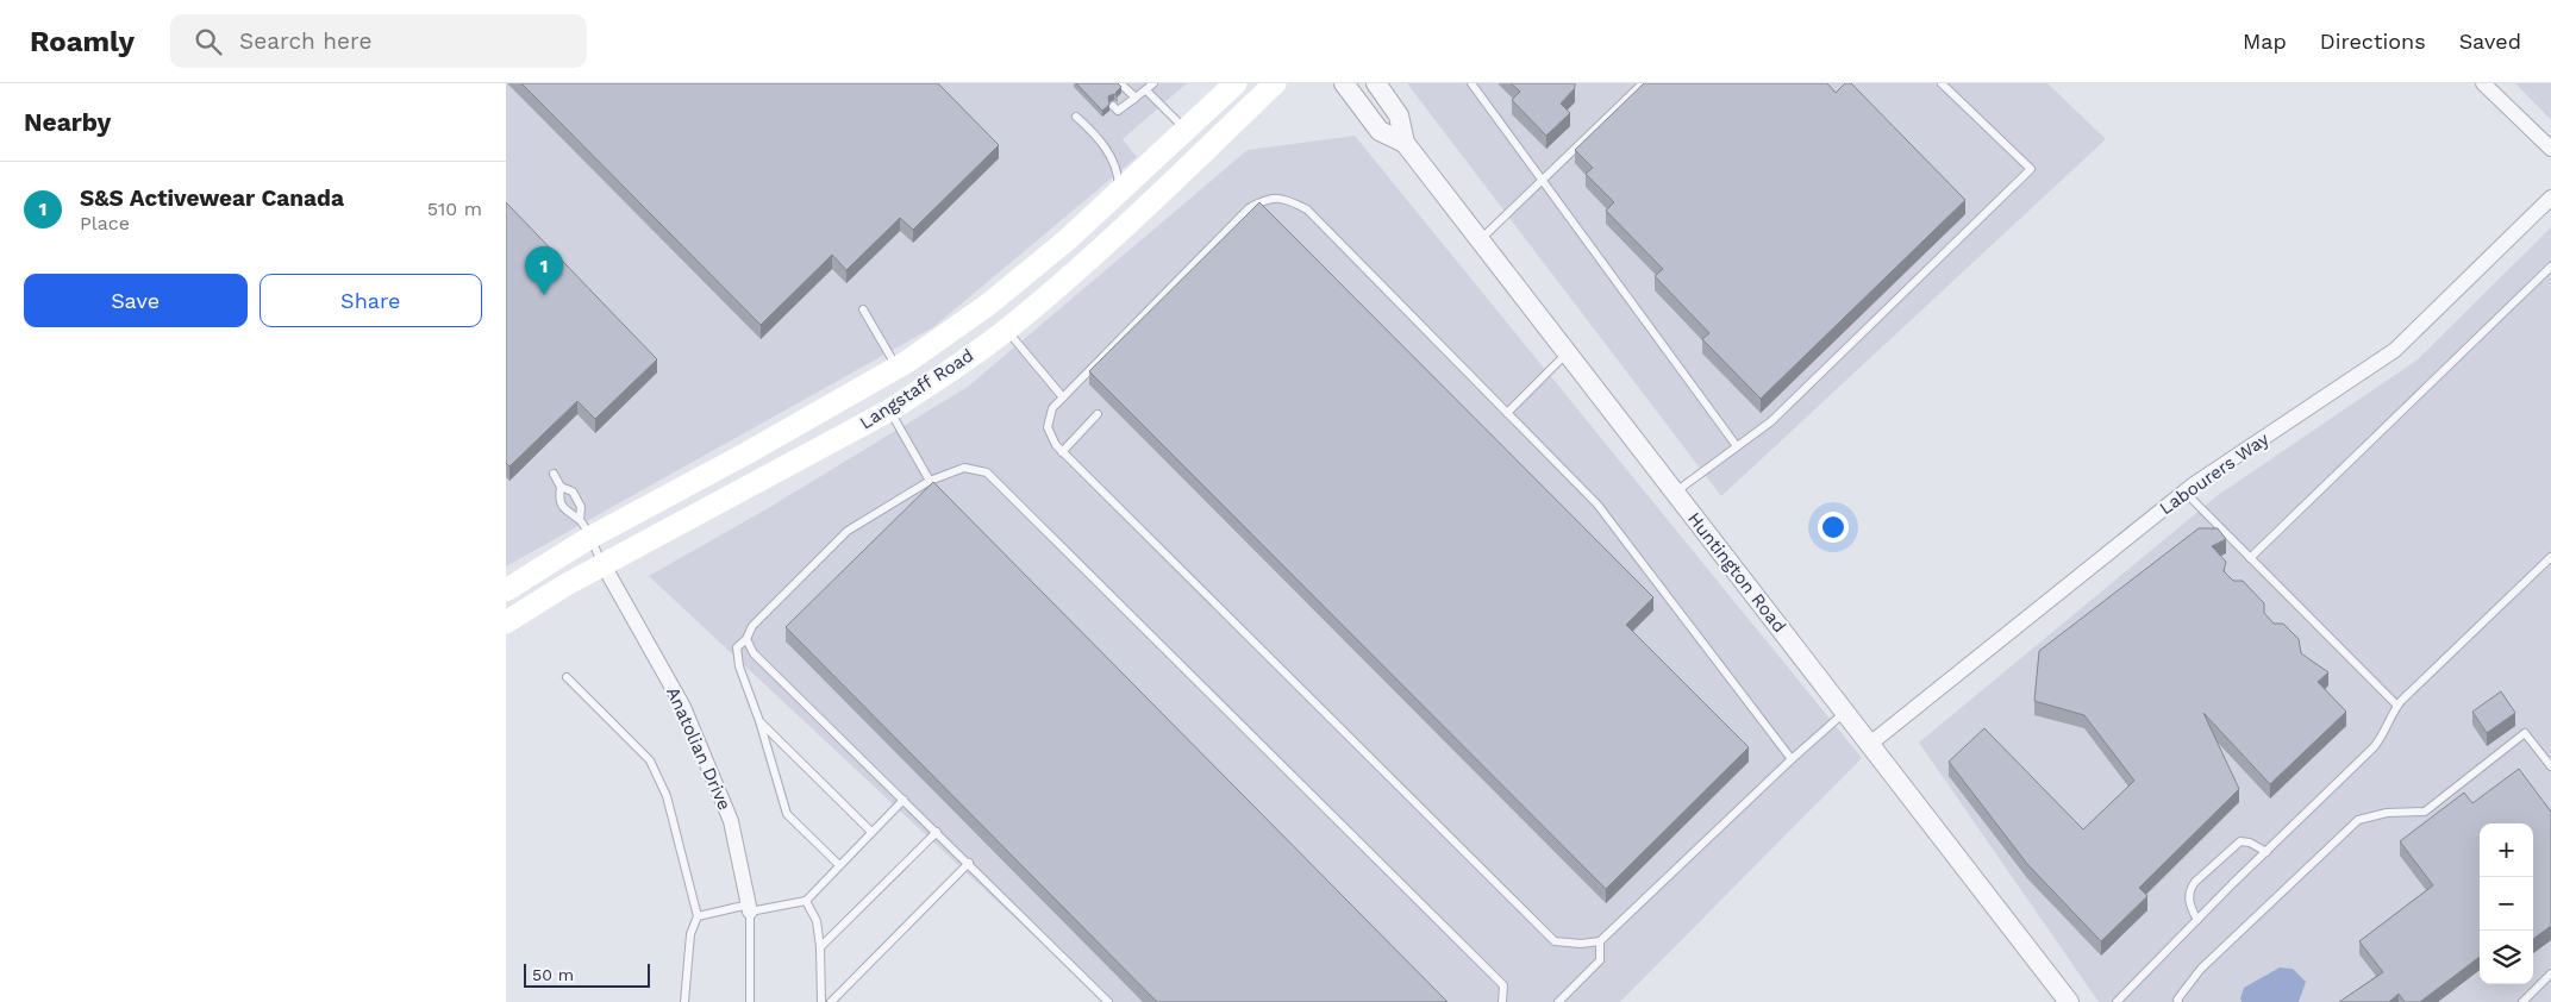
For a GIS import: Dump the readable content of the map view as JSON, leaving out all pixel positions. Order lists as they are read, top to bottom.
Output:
{
  "streets": {
    "main road": ["Langstaff Road"],
    "street": ["Labourers Way", "Huntington Road", "Anatolian Drive"]
  },
  "crossings": [
    ["Langstaff Road", "Anatolian Drive"],
    ["Labourers Way", "Huntington Road"]
  ],
  "scale_bar": "50 m",
  "page": {
    "header": "Roamly",
    "search": "Search here",
    "nav": ["Map", "Directions", "Saved"],
    "heading": "Nearby",
    "list": [
      {
        "mark": "1",
        "name": "S&S Activewear Canada",
        "note": "Place",
        "value": "510 m"
      }
    ],
    "pins": "1",
    "buttons": ["Save", "Share"],
    "map_buttons": ["+", "−"],
    "scale": "50 m"
  }
}
